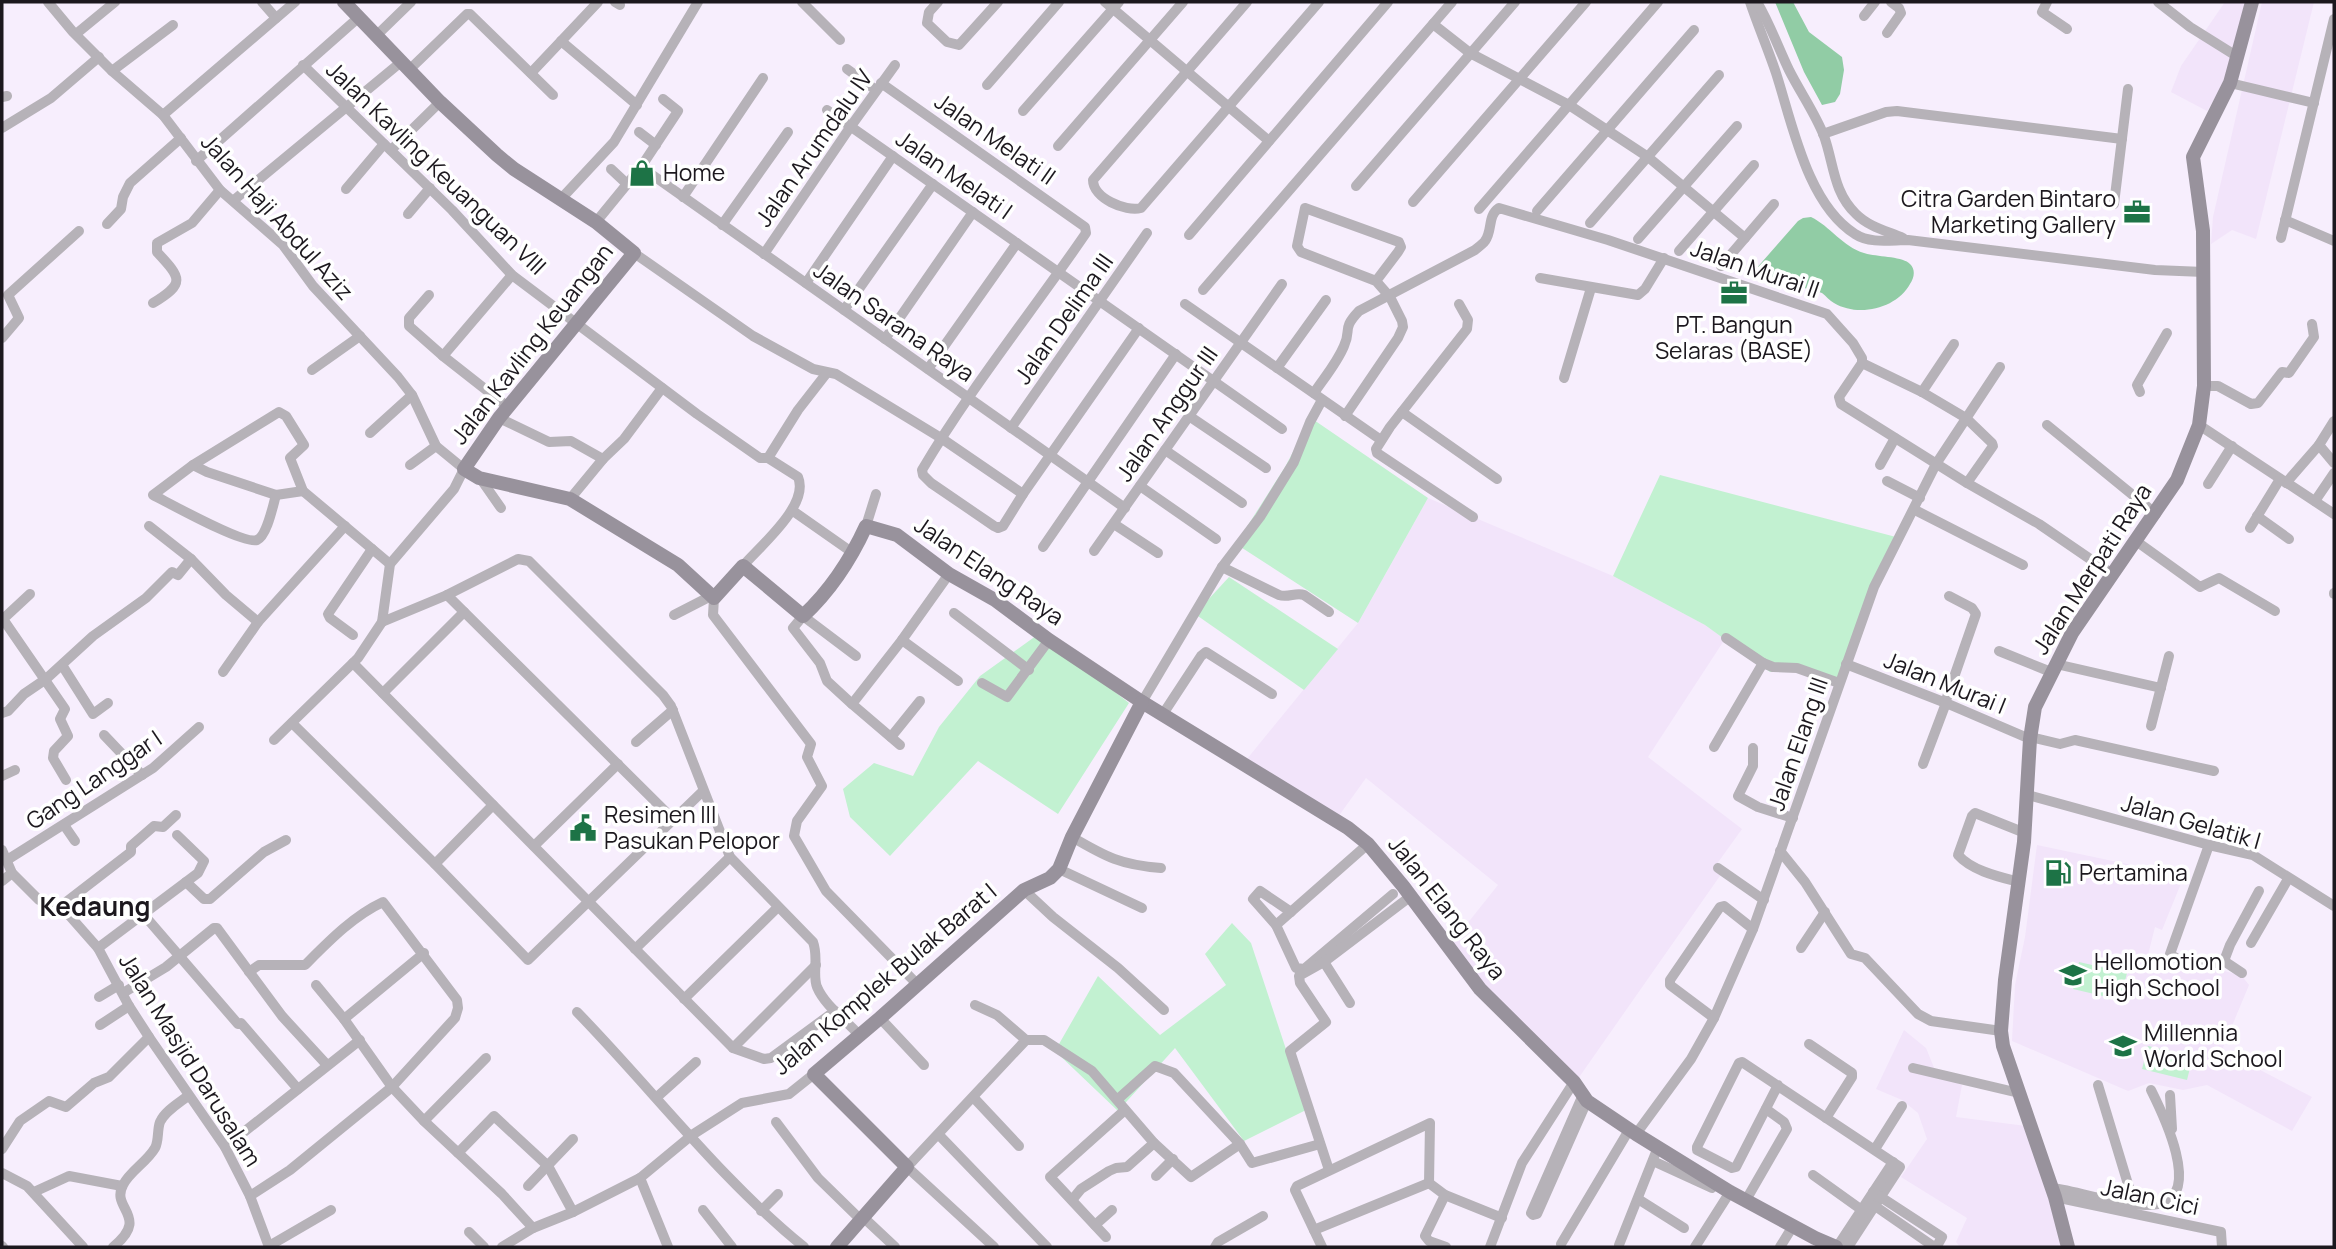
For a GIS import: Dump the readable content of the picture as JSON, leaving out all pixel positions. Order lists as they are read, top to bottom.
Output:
{
  "streets": {
    "street": [
      "Jalan Melati II",
      "Jalan Arumdalu IV",
      "Jalan Kavling Keuanguan VIII",
      "Jalan Melati I",
      "Jalan Haji Abdul Aziz",
      "Jalan Murai II",
      "Jalan Delima III",
      "Jalan Sarana Raya",
      "Jalan Kavling Keuangan",
      "Jalan Anggur III",
      "Jalan Merpati Raya",
      "Jalan Elang Raya",
      "Jalan Murai I",
      "Jalan Elang III",
      "Gang Langgar I",
      "Jalan Gelatik I",
      "Jalan Komplek Bulak Barat I",
      "Jalan Masjid Darusalam",
      "Jalan Cici"
    ]
  },
  "crossings": [
    ["Jalan Melati II", "Jalan Arumdalu IV"],
    ["Jalan Melati II", "Jalan Melati I"],
    ["Jalan Arumdalu IV", "Jalan Melati I"],
    ["Jalan Arumdalu IV", "Jalan Sarana Raya"],
    ["Jalan Kavling Keuanguan VIII", "Jalan Kavling Keuangan"],
    ["Jalan Melati I", "Jalan Delima III"],
    ["Jalan Melati I", "Jalan Anggur III"],
    ["Jalan Haji Abdul Aziz", "Jalan Kavling Keuangan"],
    ["Jalan Delima III", "Jalan Sarana Raya"],
    ["Jalan Sarana Raya", "Jalan Anggur III"],
    ["Jalan Merpati Raya", "Jalan Murai I"],
    ["Jalan Merpati Raya", "Jalan Gelatik I"],
    ["Jalan Merpati Raya", "Jalan Cici"],
    ["Jalan Elang Raya", "Jalan Elang III"],
    ["Jalan Murai I", "Jalan Elang III"],
    ["Gang Langgar I", "Jalan Masjid Darusalam"]
  ],
  "districts": ["Kedaung"],
  "places": {
    "shop": ["Home"],
    "office": ["Citra Garden Bintaro Marketing Gallery", "PT. Bangun Selaras (BASE)"],
    "public building": ["Resimen III Pasukan Pelopor"],
    "fuel station": ["Pertamina"],
    "school or university": ["Hellomotion High School", "Millennia World School"]
  }
}
